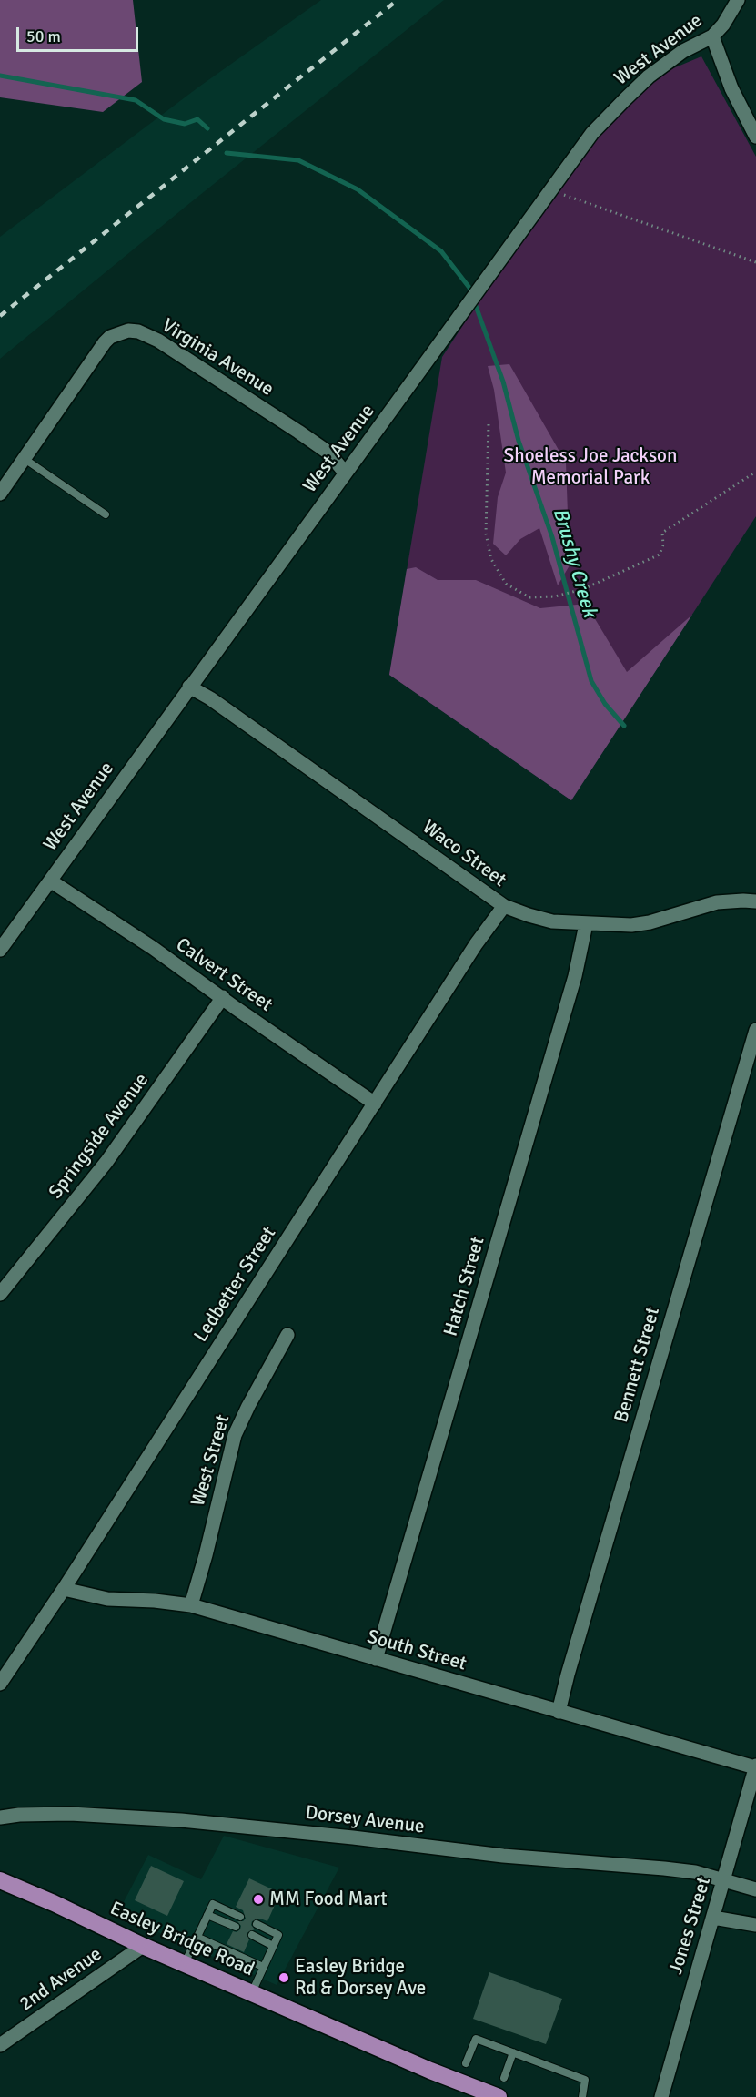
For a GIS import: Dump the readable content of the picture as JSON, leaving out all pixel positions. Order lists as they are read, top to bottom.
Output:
{
  "streets": {
    "highway": ["Easley Bridge Road"],
    "street": [
      "West Avenue",
      "Virginia Avenue",
      "Waco Street",
      "Calvert Street",
      "Springside Avenue",
      "Ledbetter Street",
      "Hatch Street",
      "Bennett Street",
      "West Street",
      "South Street",
      "Dorsey Avenue",
      "Jones Street",
      "2nd Avenue"
    ]
  },
  "crossings": [
    ["West Avenue", "Virginia Avenue"],
    ["West Avenue", "Waco Street"],
    ["West Avenue", "Calvert Street"],
    ["Waco Street", "Ledbetter Street"],
    ["Waco Street", "Hatch Street"],
    ["Calvert Street", "Springside Avenue"],
    ["Calvert Street", "Ledbetter Street"],
    ["Ledbetter Street", "South Street"],
    ["Hatch Street", "South Street"],
    ["Bennett Street", "South Street"],
    ["West Street", "South Street"],
    ["South Street", "Jones Street"],
    ["Dorsey Avenue", "Jones Street"],
    ["Easley Bridge Road", "2nd Avenue"]
  ],
  "water": ["Brushy Creek"],
  "parks": ["Shoeless Joe Jackson Memorial Park"],
  "places": ["MM Food Mart", "Easley Bridge Rd & Dorsey Ave"],
  "scale_bar": "50 m"
}
